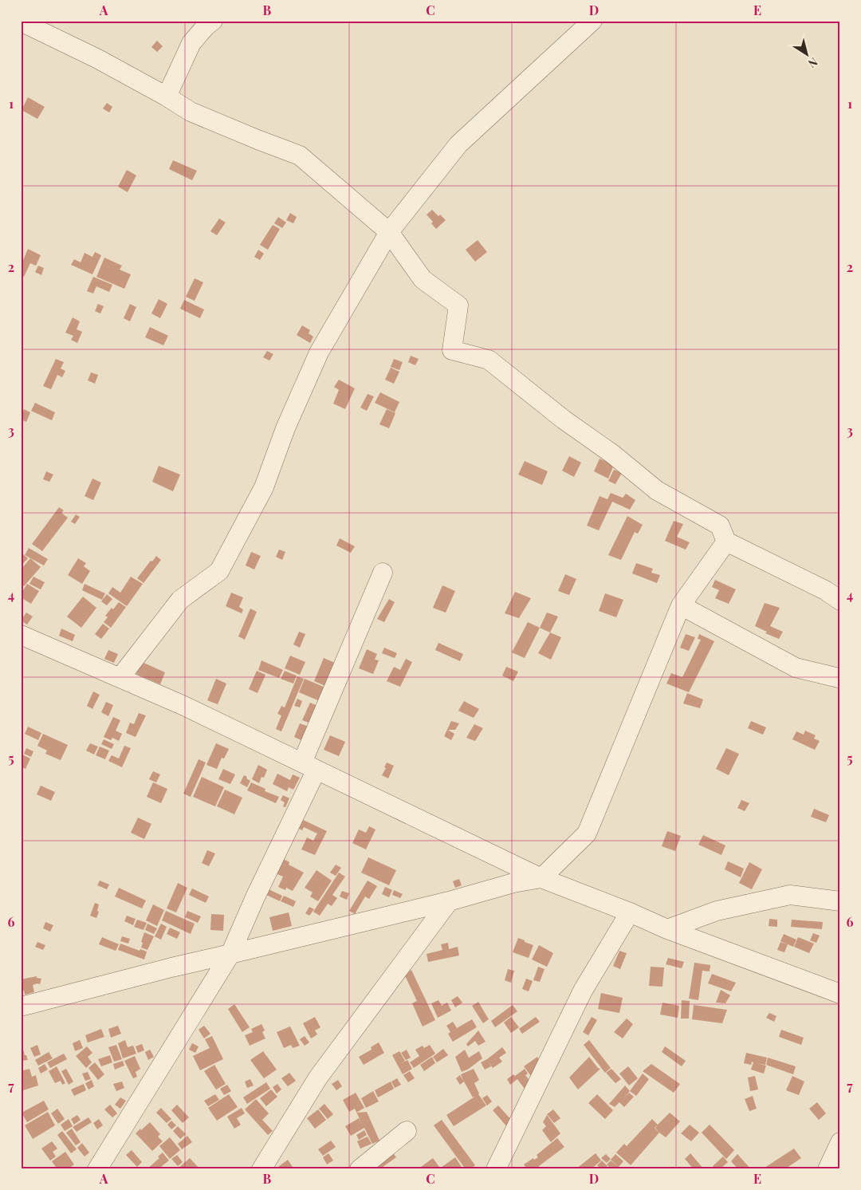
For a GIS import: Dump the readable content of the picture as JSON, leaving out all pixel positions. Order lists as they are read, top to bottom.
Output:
{
  "north": "bottom right",
  "grid": {
    "columns": [
      "A",
      "B",
      "C",
      "D",
      "E"
    ],
    "rows": [
      "1",
      "2",
      "3",
      "4",
      "5",
      "6",
      "7"
    ]
  }
}
